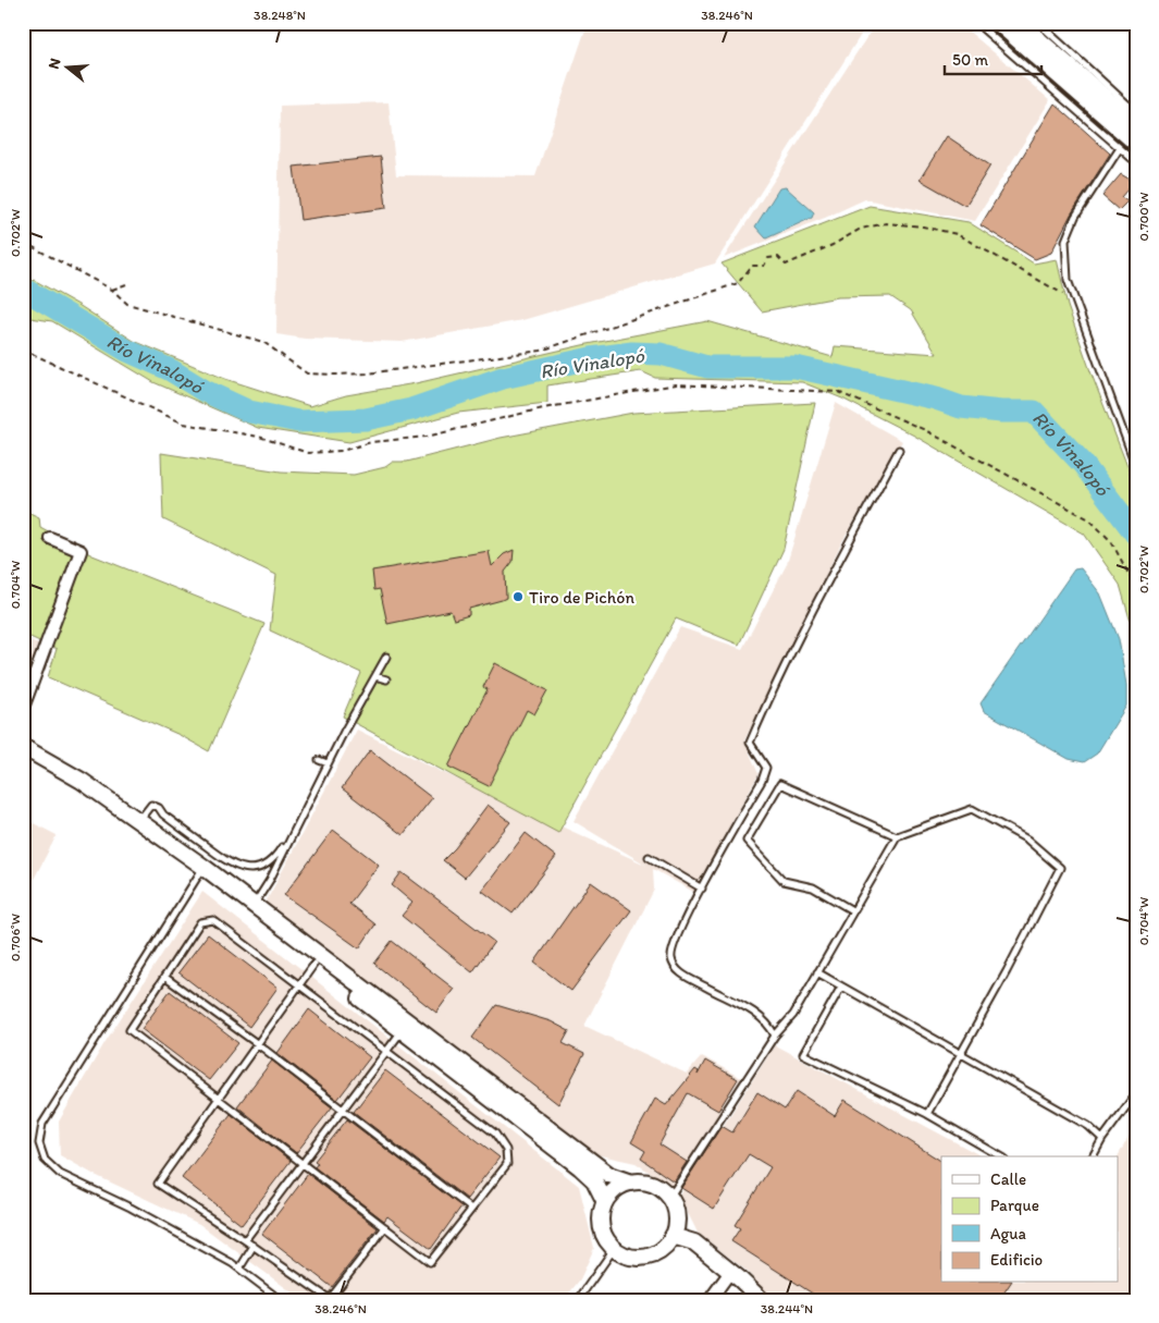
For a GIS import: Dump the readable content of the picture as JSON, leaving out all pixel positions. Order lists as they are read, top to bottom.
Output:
{
  "water": ["Río Vinalopó"],
  "places": ["Tiro de Pichón"],
  "legend": [
    "Calle",
    "Parque",
    "Agua",
    "Edificio"
  ],
  "scale_bar": "50 m",
  "north": "left",
  "coordinates": [
    "38.248°N",
    "38.246°N",
    "0.700°W",
    "0.702°W",
    "0.704°W",
    "0.706°W",
    "38.244°N"
  ]
}
